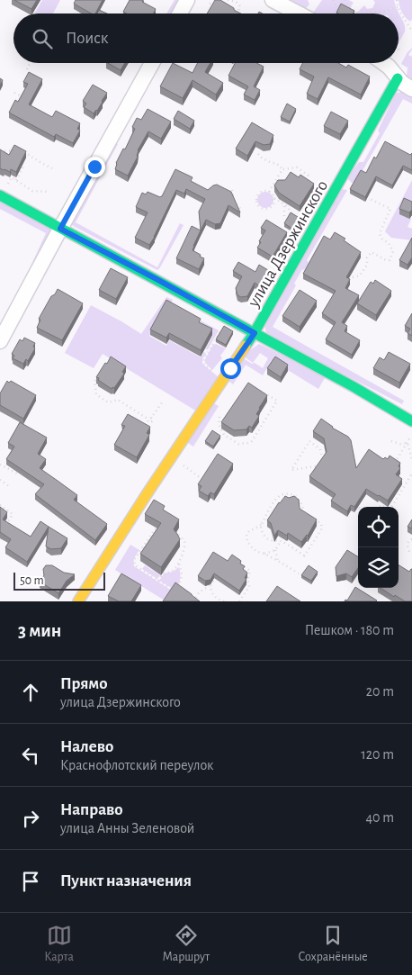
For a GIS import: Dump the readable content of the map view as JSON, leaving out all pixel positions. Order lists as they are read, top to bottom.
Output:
{
  "streets": {
    "street": ["улица Дзержинского"]
  },
  "scale_bar": "50 m",
  "page": {
    "search": "Поиск",
    "scale": "50 m",
    "heading": ["3 мин", "Пешком · 180 m"],
    "list": [
      ["Прямо", "улица Дзержинского", "20 m"],
      ["Налево", "Краснофлотский переулок", "120 m"],
      ["Направо", "улица Анны Зеленовой", "40 m"],
      "Пункт назначения"
    ],
    "nav": ["Карта", "Маршрут", "Сохранённые"]
  }
}
